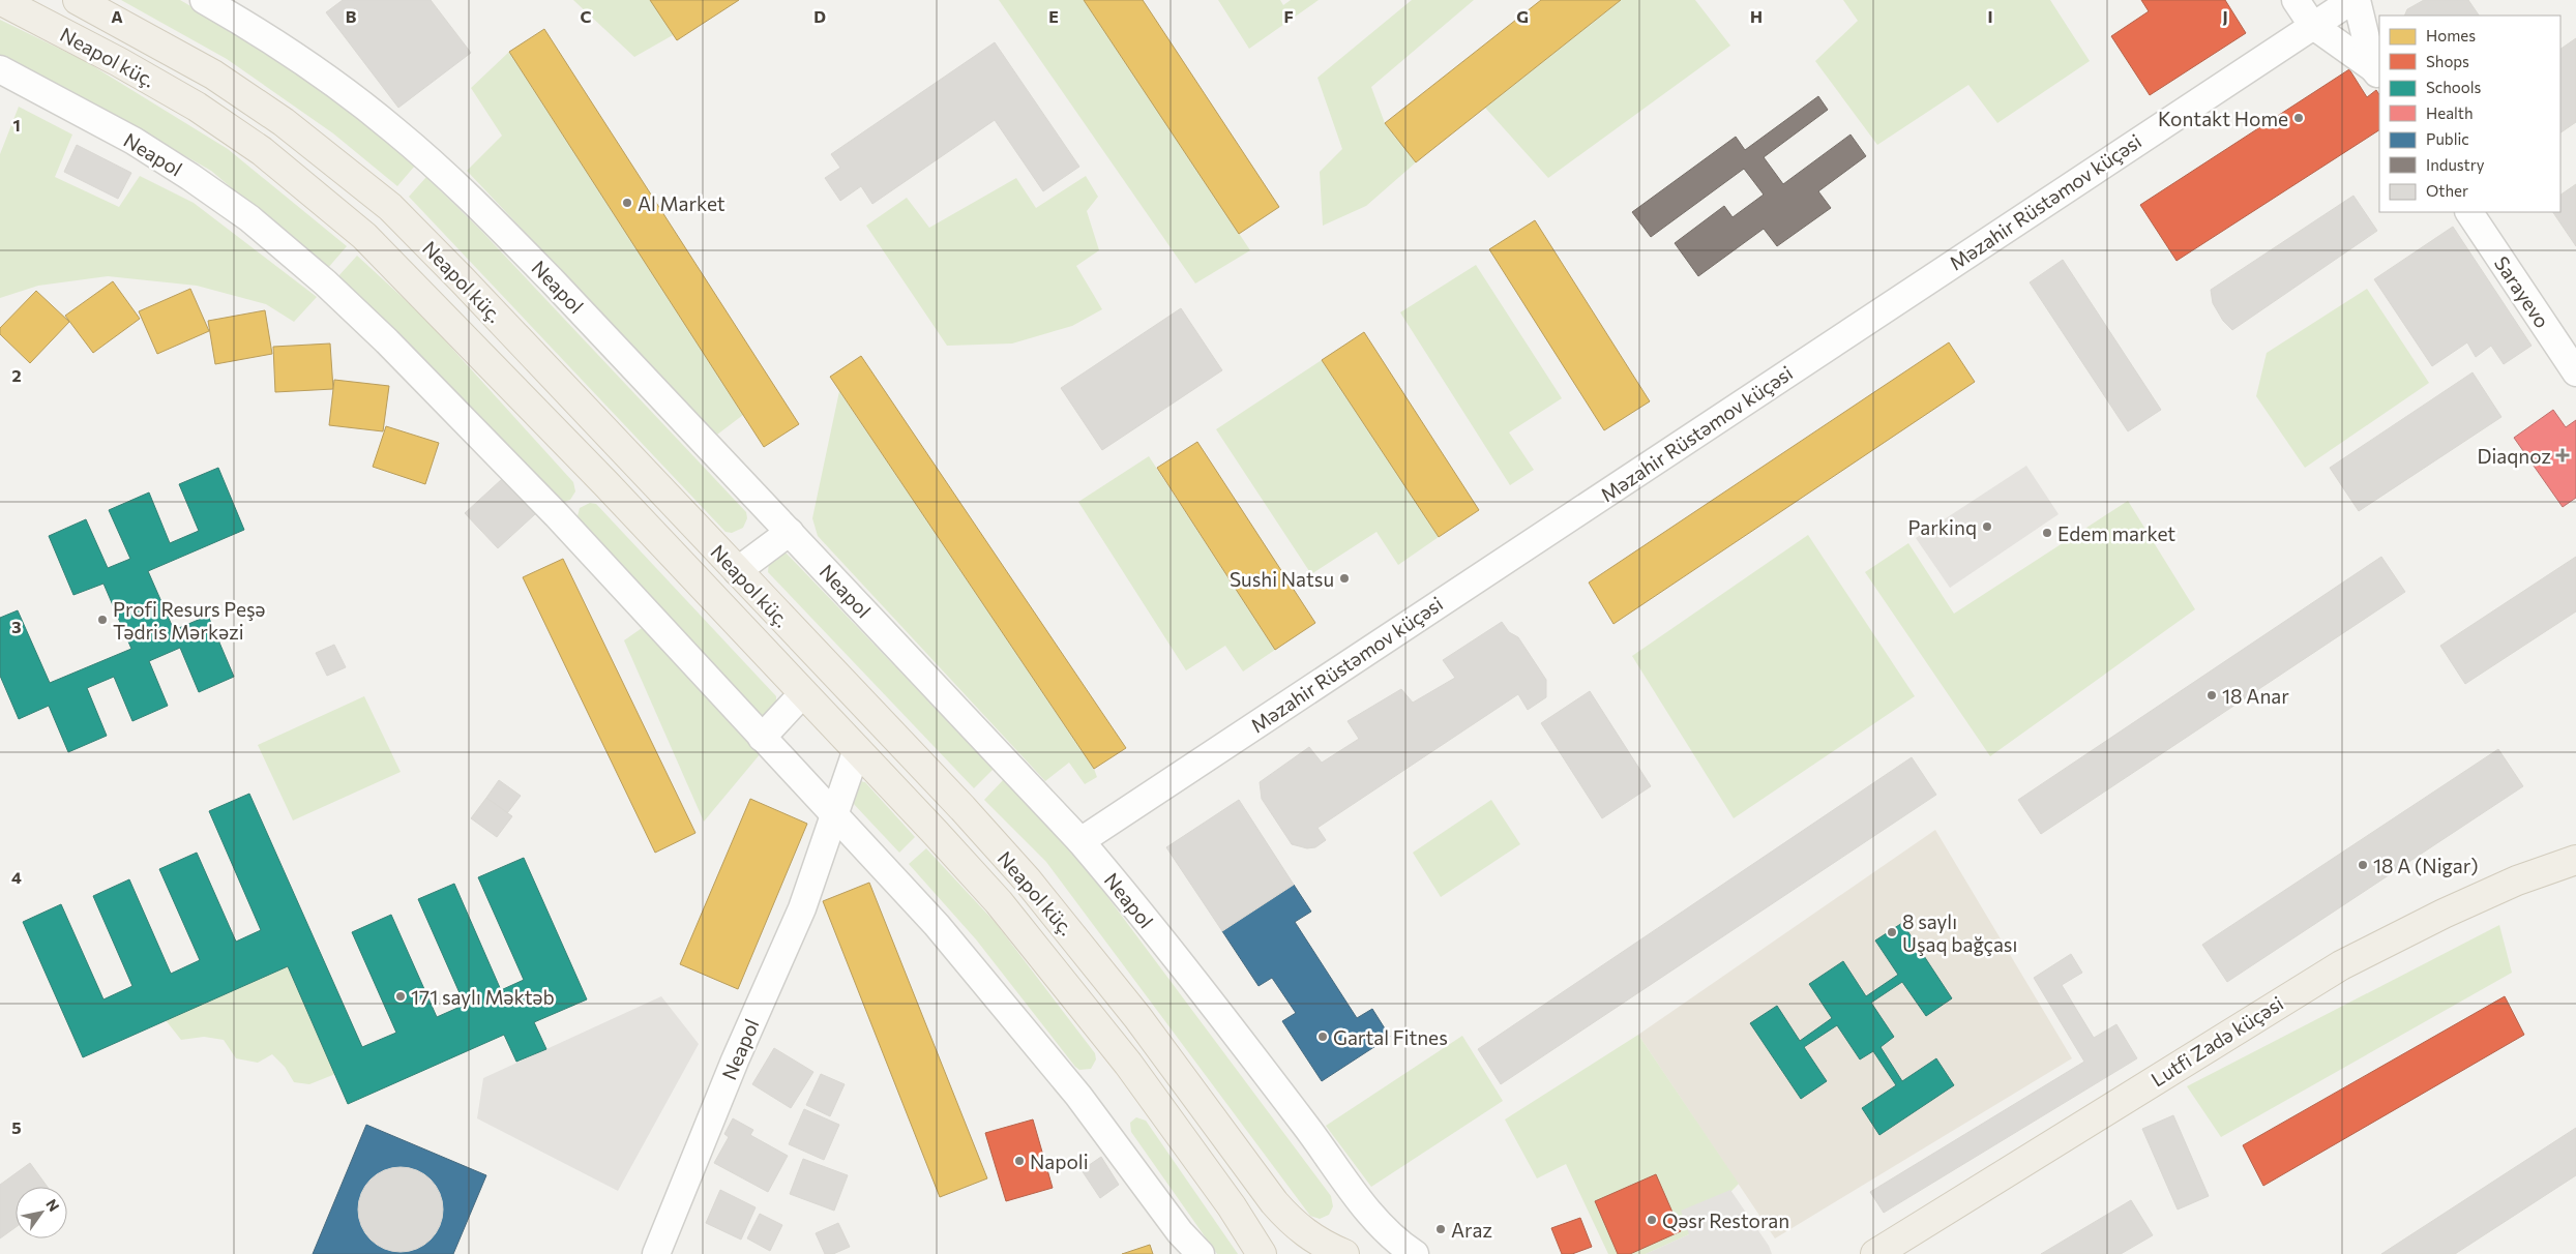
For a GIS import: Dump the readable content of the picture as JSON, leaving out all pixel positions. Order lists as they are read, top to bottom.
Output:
{
  "streets": {
    "main road": ["Neapol küç.", "Lutfi Zadə küçəsi"],
    "street": ["Neapol", "Məzahir Rüstəmov küçəsi", "Sarayevo"]
  },
  "crossings": [
    ["Neapol küç.", "Neapol"],
    ["Neapol", "Məzahir Rüstəmov küçəsi"]
  ],
  "places": {
    "other": [
      "Kontakt Home",
      "Al Market",
      "Parkinq",
      "Edem market",
      "Sushi Natsu",
      "Profi Resurs Peşə Tədris Mərkəzi",
      "18 Anar",
      "18 A (Nigar)",
      "8 saylı Uşaq bağçası",
      "171 saylı Məktəb",
      "Gartal Fitnes",
      "Napoli",
      "Qəsr Restoran",
      "Araz"
    ],
    "health": ["Diaqnoz"]
  },
  "legend": [
    "Homes",
    "Shops",
    "Schools",
    "Health",
    "Public",
    "Industry",
    "Other"
  ],
  "north": "top right",
  "grid": {
    "columns": [
      "A",
      "B",
      "C",
      "D",
      "E",
      "F",
      "G",
      "H",
      "I",
      "J"
    ],
    "rows": [
      "1",
      "2",
      "3",
      "4",
      "5"
    ]
  }
}
